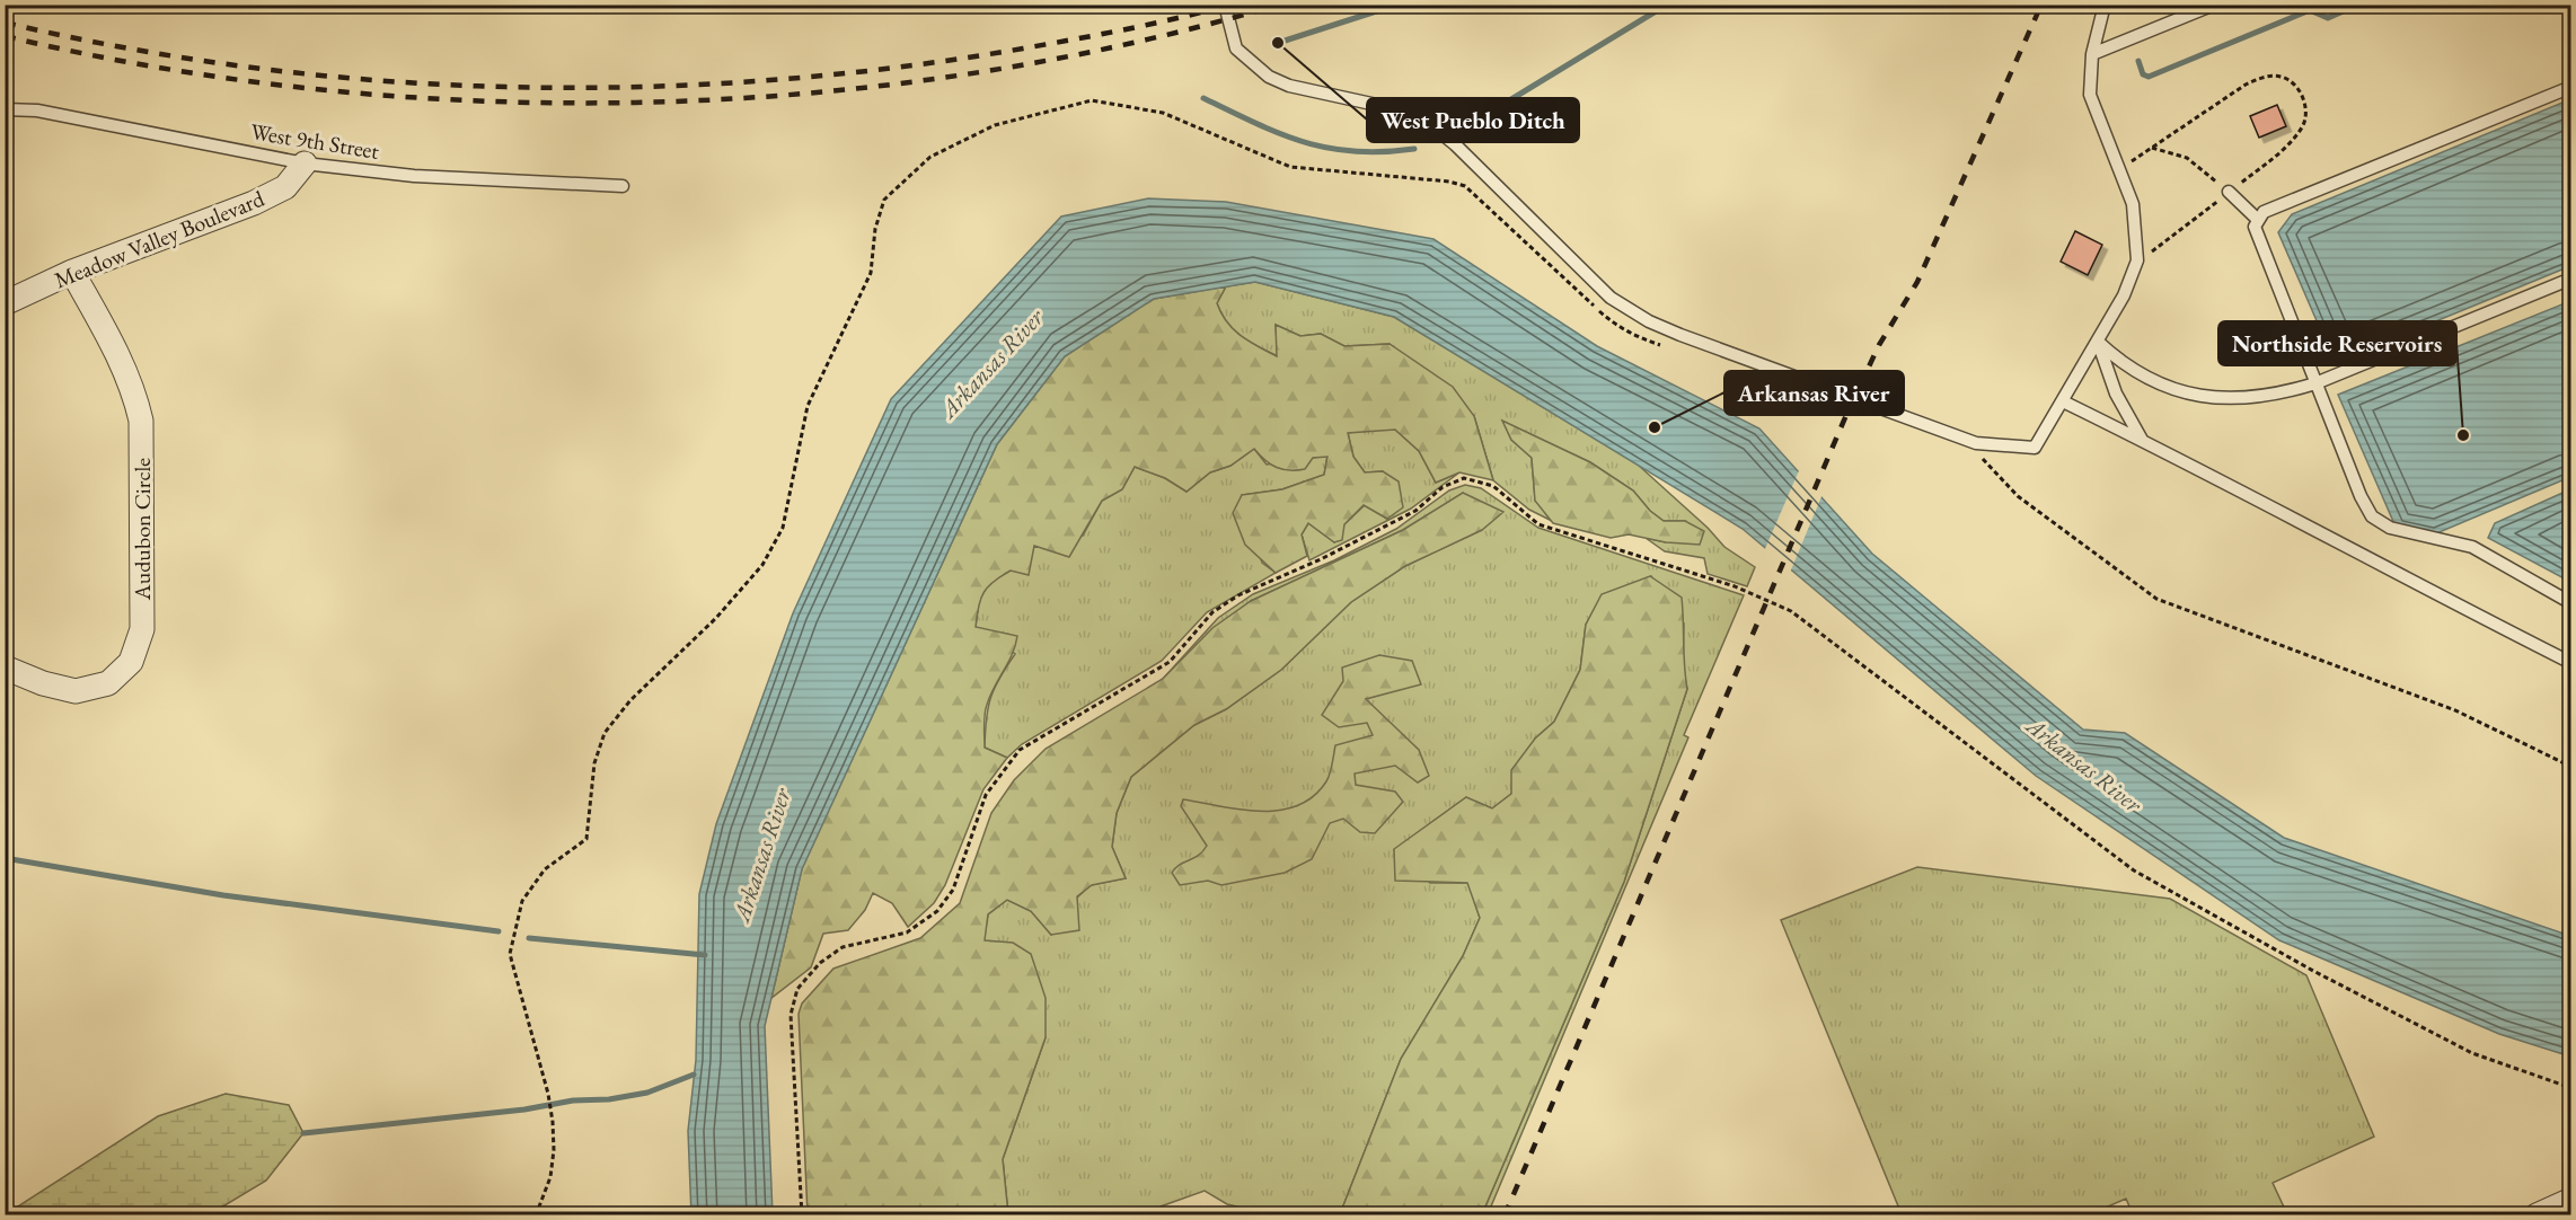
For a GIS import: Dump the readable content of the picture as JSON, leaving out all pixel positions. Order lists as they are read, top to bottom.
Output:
{
  "streets": {
    "street": ["Meadow Valley Boulevard", "Audubon Circle"],
    "lane": ["West 9th Street"]
  },
  "crossings": [
    ["West 9th Street", "Meadow Valley Boulevard"],
    ["Meadow Valley Boulevard", "Audubon Circle"]
  ],
  "water": ["Arkansas River"],
  "places": ["West Pueblo Ditch", "Arkansas River", "Northside Reservoirs"]
}
